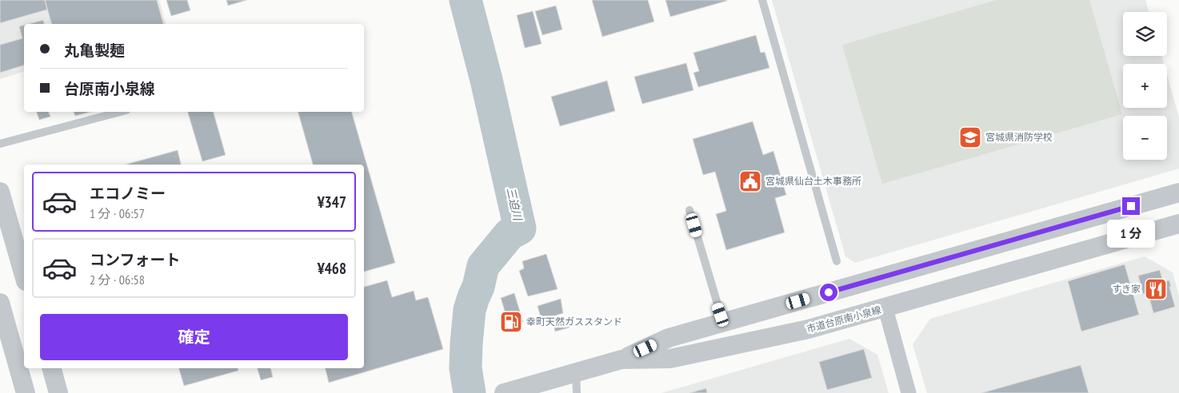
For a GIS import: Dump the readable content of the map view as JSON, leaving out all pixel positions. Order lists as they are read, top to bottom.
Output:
{
  "streets": {
    "street": ["市道台原南小泉線"]
  },
  "water": ["三迫川"],
  "places": {
    "school or university": ["宮城県消防学校"],
    "public building": ["宮城県仙台土木事務所"],
    "restaurant": ["すき家"],
    "fuel station": ["幸町天然ガススタンド"]
  },
  "page": {
    "map_buttons": ["+", "−"],
    "banner": ["丸亀製麺", "台原南小泉線"],
    "list": [
      {
        "name": "エコノミー",
        "note": "1 分 · 06:57",
        "value": "¥347"
      },
      {
        "name": "コンフォート",
        "note": "2 分 · 06:58",
        "value": "¥468"
      }
    ],
    "bubble": "1 分",
    "buttons": "確定"
  }
}
